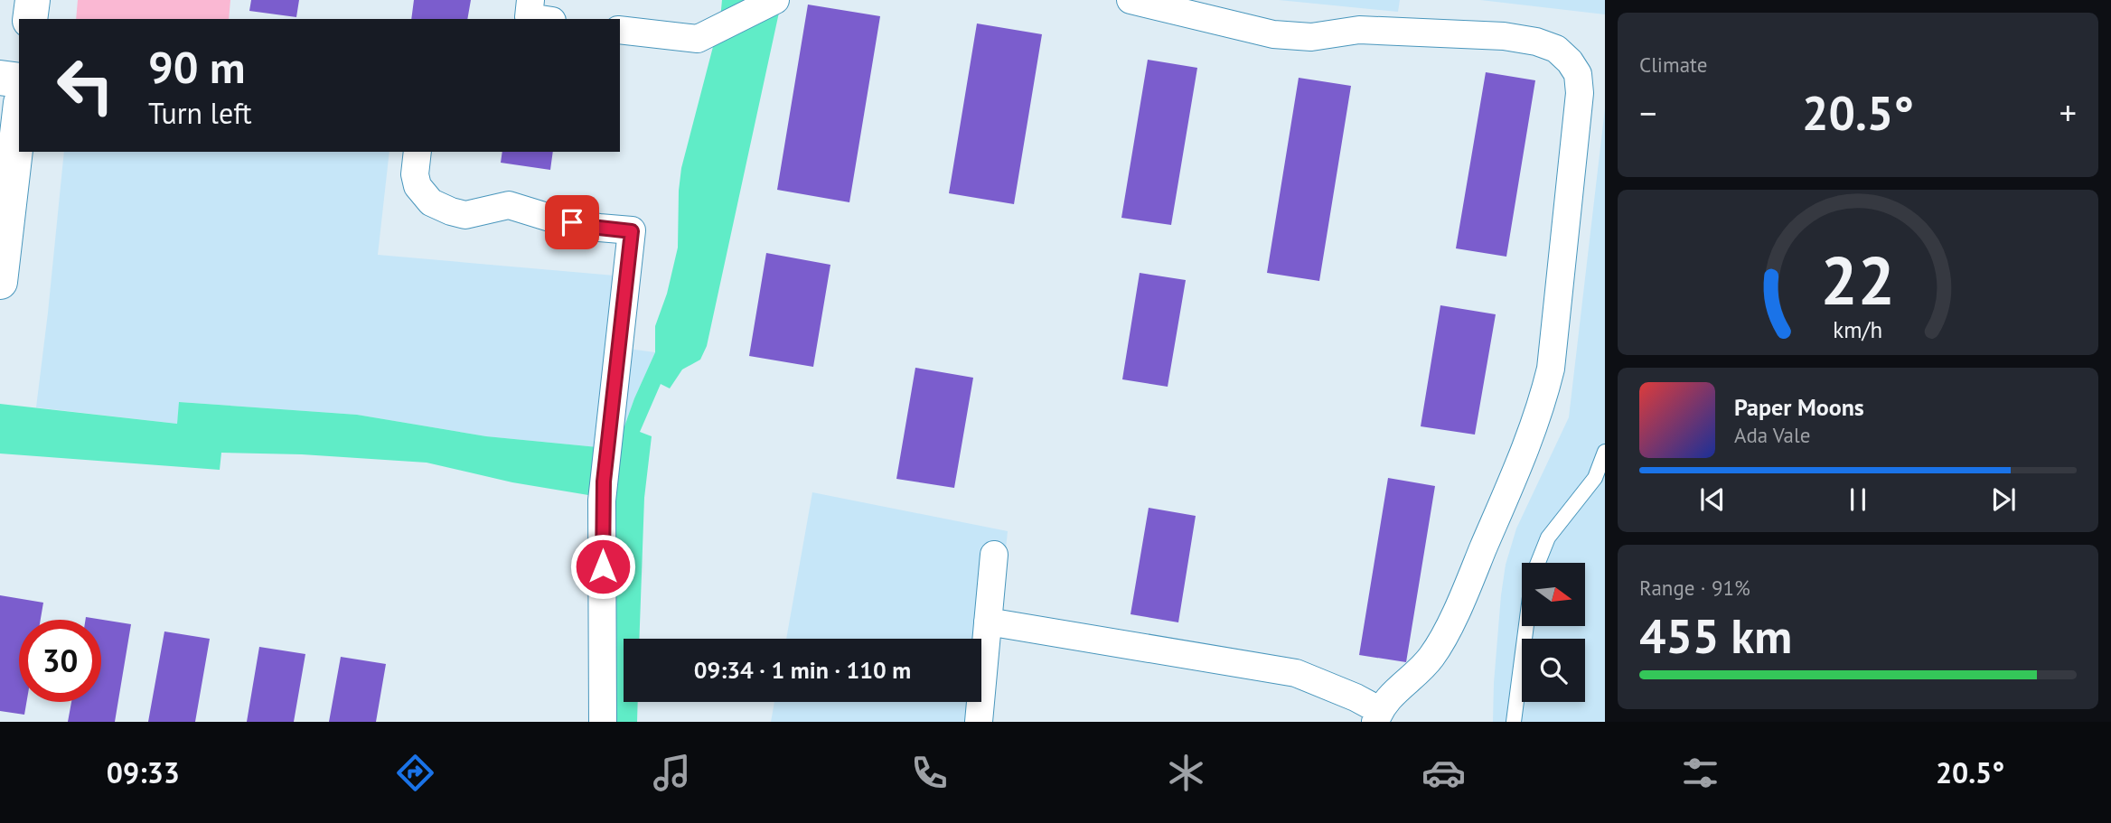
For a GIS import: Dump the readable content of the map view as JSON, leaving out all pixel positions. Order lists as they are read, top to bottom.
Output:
{
  "north": "right",
  "page": {
    "tile": [
      "Climate",
      ["Range · 91%", "455 km"]
    ],
    "turn": ["90 m", "Turn left"],
    "heat": ["−", "20.5°", "+"],
    "song": ["Paper Moons", "Ada Vale"],
    "limit": "30",
    "trip": "09:34 · 1 min · 110 m",
    "tabs": ["09:33", "20.5°"],
    "gauge": ["22", "km/h"]
  }
}
